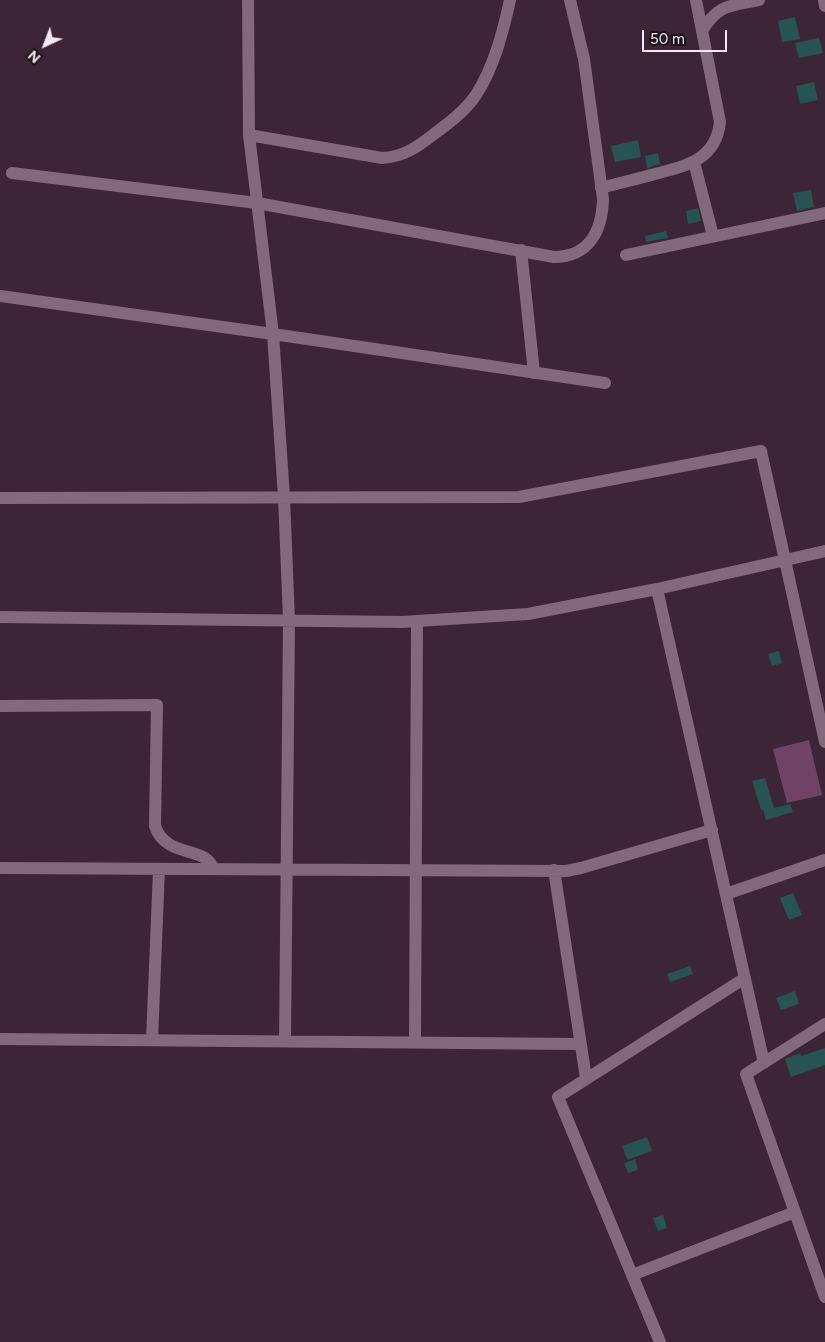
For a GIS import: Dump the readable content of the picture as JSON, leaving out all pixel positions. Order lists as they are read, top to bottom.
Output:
{
  "scale_bar": "50 m",
  "north": "bottom left"
}
